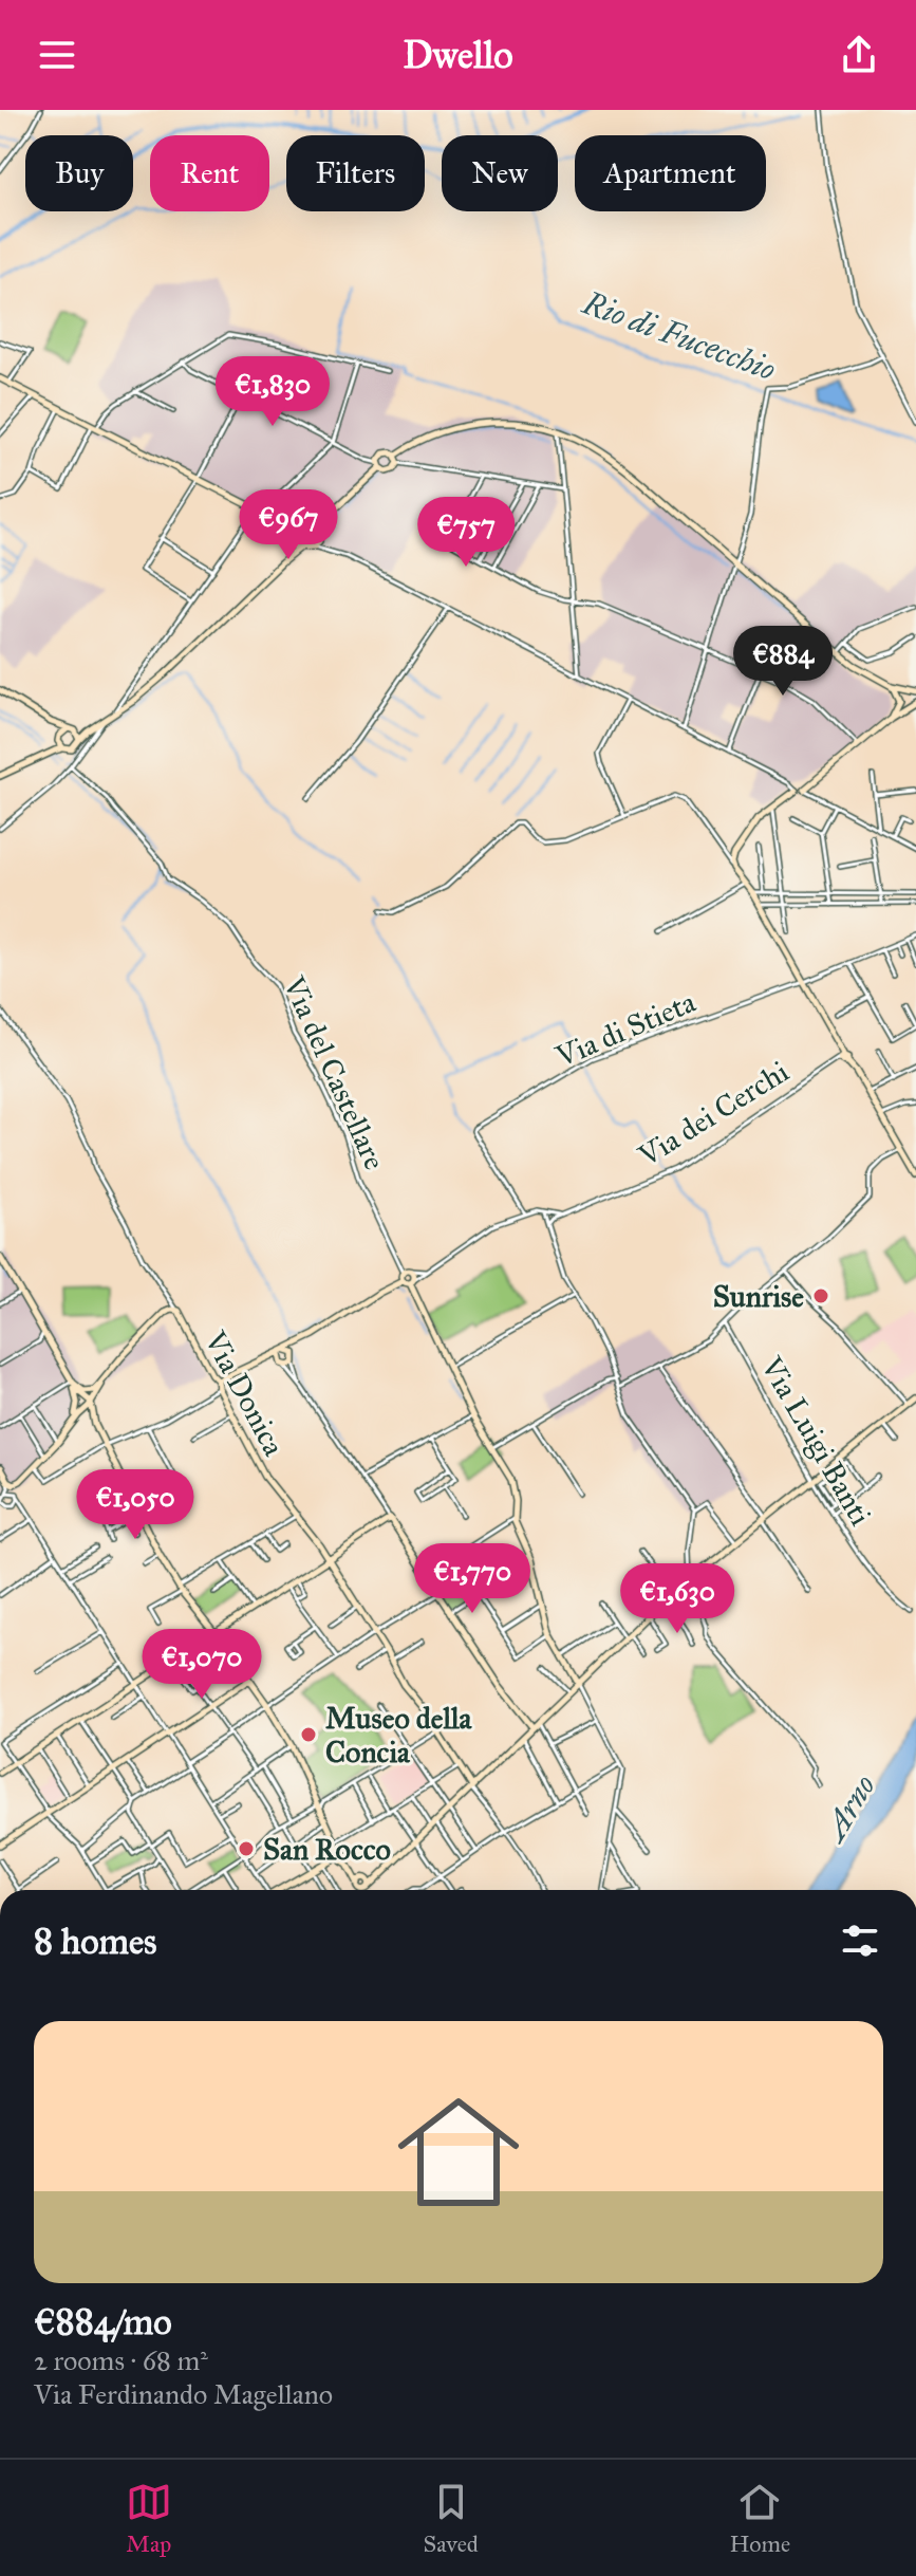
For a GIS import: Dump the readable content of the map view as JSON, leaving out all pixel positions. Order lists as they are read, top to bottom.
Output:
{
  "streets": {
    "main road": ["Via del Castellare", "Via Donica"],
    "street": ["Via di Stieta", "Via dei Cerchi", "Via Luigi Banti"]
  },
  "water": ["Rio di Fucecchio", "Arno"],
  "places": ["Sunrise", "Museo della Concia", "San Rocco"],
  "page": {
    "header": "Dwello",
    "chip": [
      "Buy",
      "Rent",
      "Filters",
      "New",
      "Apartment"
    ],
    "price": [
      "€1,830",
      "€967",
      "€757",
      "€884",
      "€1,050",
      "€1,770",
      "€1,630",
      "€1,070"
    ],
    "heading": "8 homes",
    "list": [
      {
        "name": "€884/mo",
        "note": "2 rooms · 68 m² · Via Ferdinando Magellano"
      }
    ],
    "tabs": ["Map", "Saved", "Home"]
  }
}
